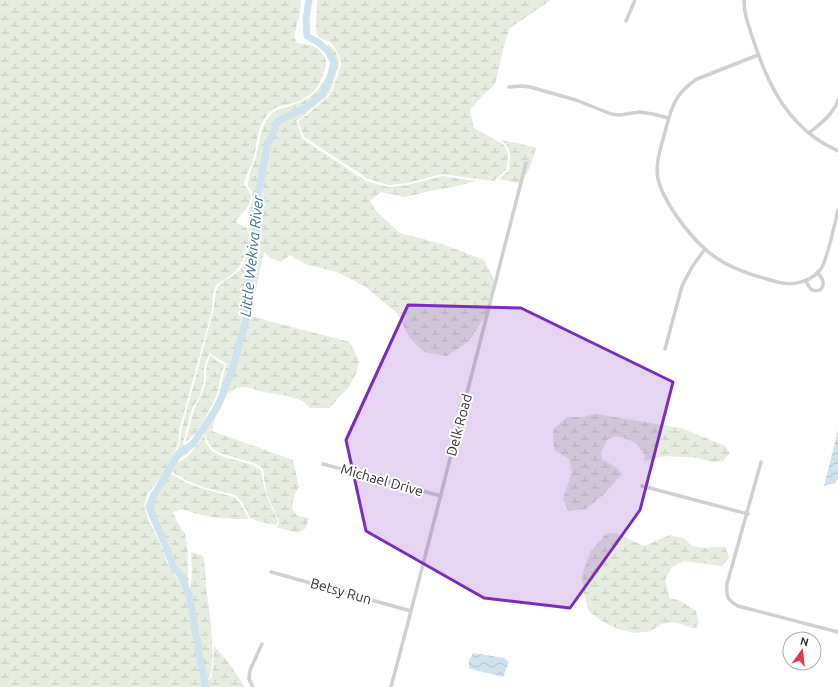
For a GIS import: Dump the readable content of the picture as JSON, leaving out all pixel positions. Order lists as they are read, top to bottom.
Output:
{
  "streets": {
    "street": ["Delk Road", "Michael Drive", "Betsy Run"]
  },
  "crossings": [
    ["Delk Road", "Michael Drive"],
    ["Delk Road", "Betsy Run"]
  ],
  "water": ["Little Wekiva River"],
  "north": "top"
}
